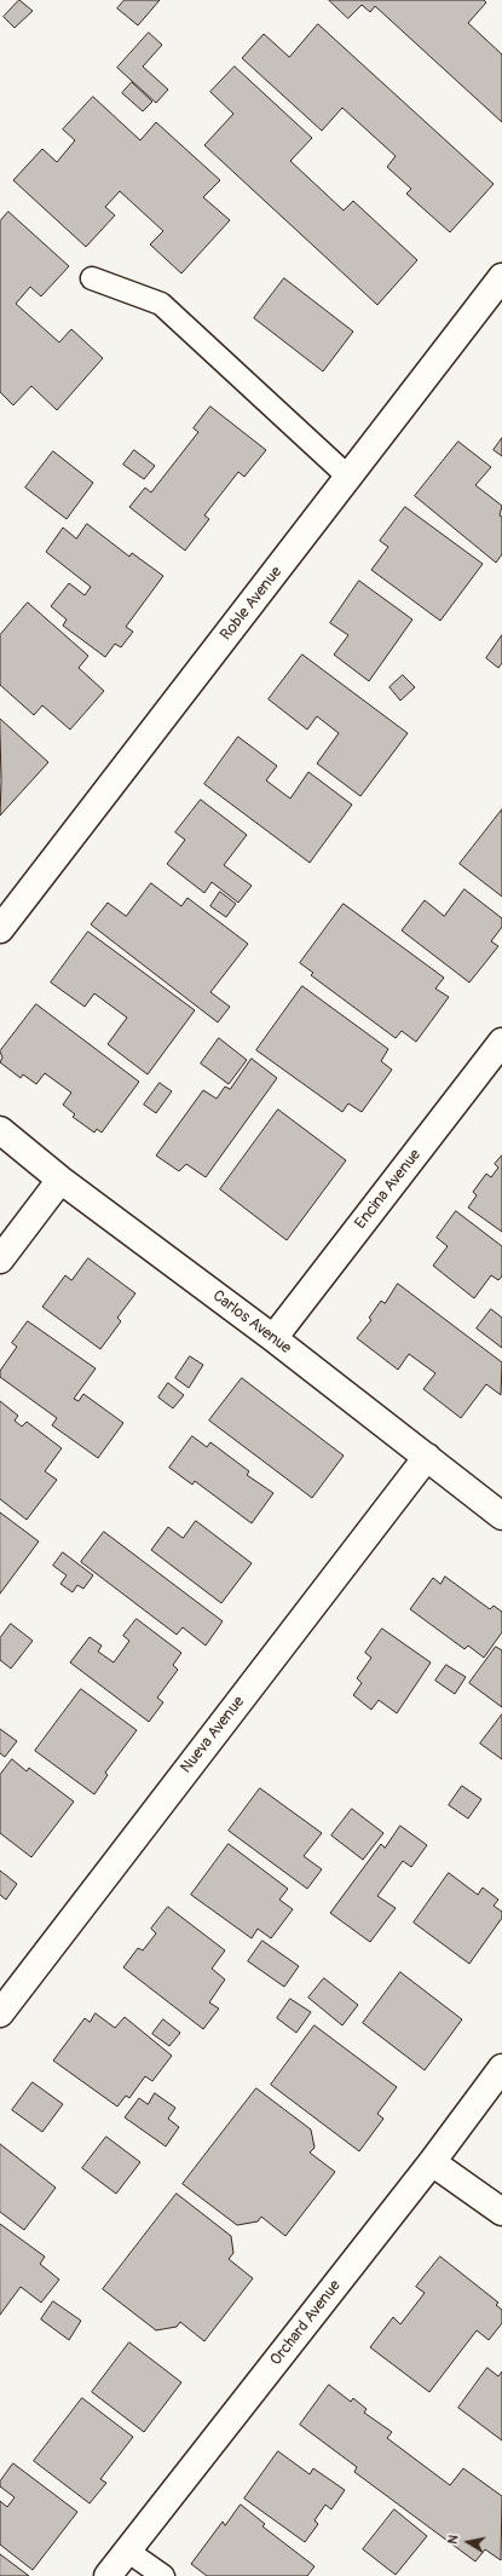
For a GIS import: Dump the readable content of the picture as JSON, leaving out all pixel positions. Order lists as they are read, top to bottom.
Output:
{
  "streets": {
    "street": [
      "Roble Avenue",
      "Encina Avenue",
      "Carlos Avenue",
      "Nueva Avenue",
      "Orchard Avenue"
    ]
  },
  "crossings": [
    ["Encina Avenue", "Carlos Avenue"],
    ["Carlos Avenue", "Nueva Avenue"]
  ],
  "north": "left"
}
